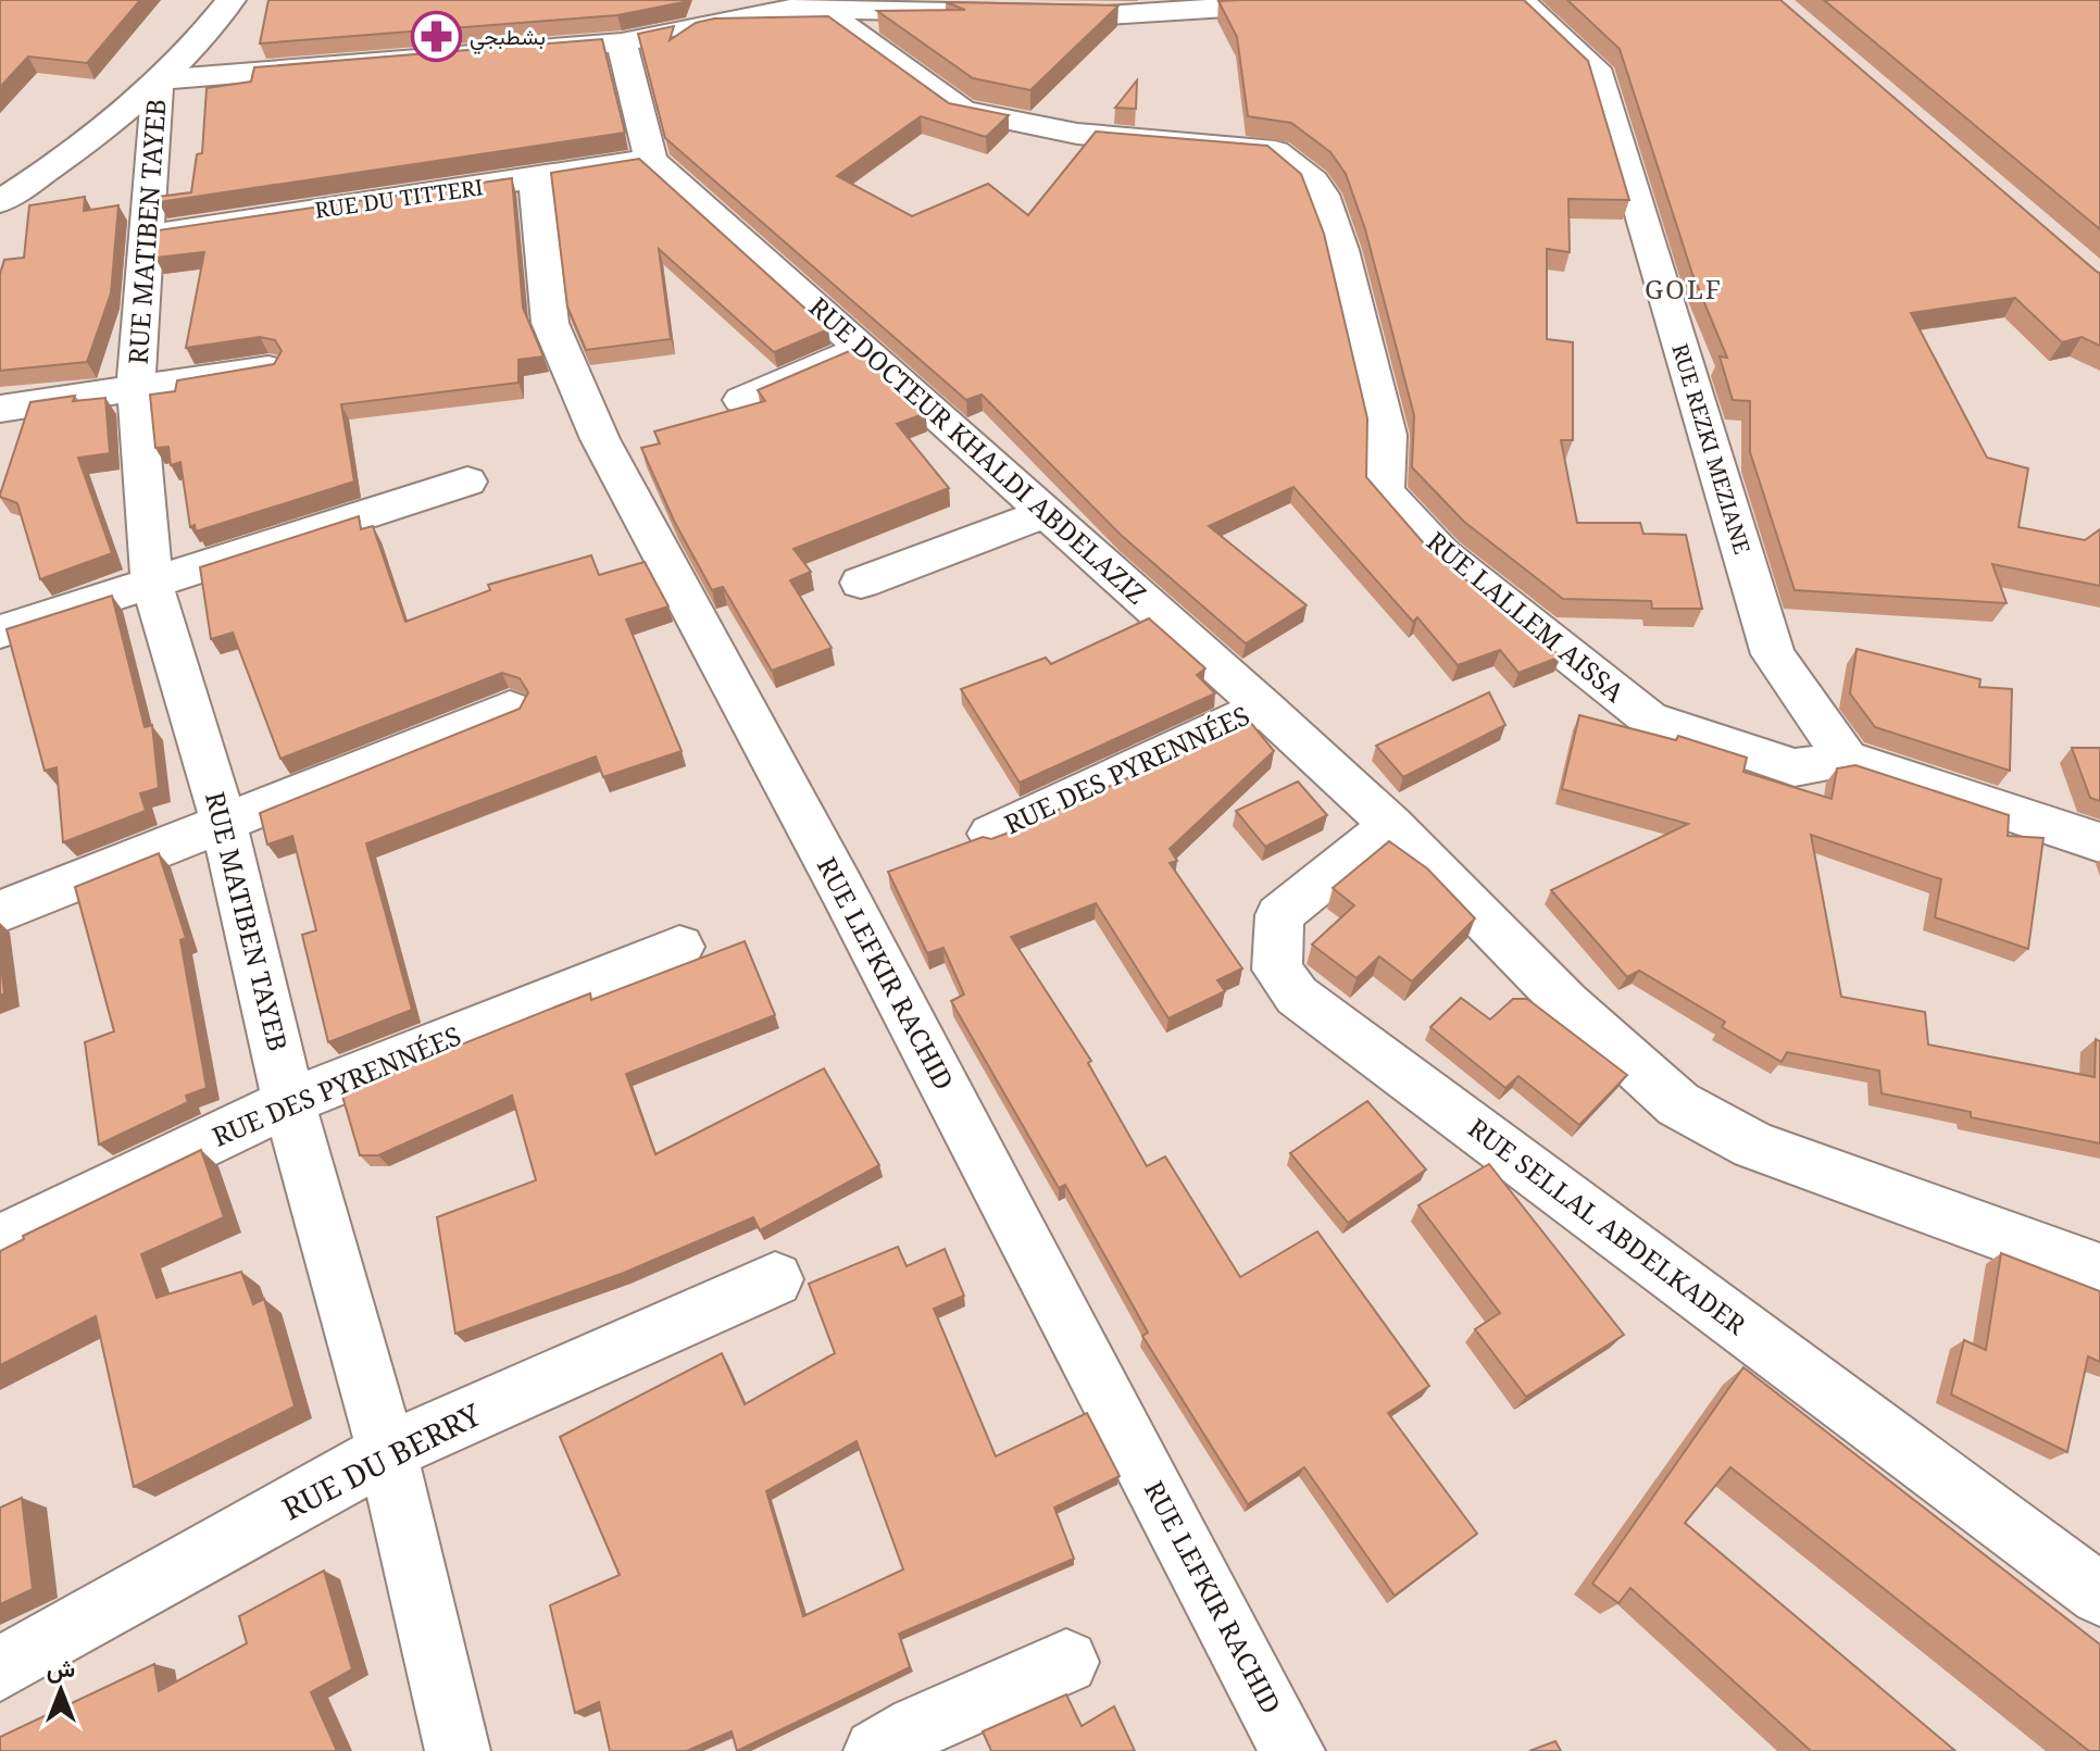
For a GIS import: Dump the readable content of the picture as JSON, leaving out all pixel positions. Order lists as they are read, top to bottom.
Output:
{
  "streets": {
    "street": [
      "RUE DU TITTERI",
      "RUE MATIBEN TAYEB",
      "RUE REZKI MEZIANE",
      "RUE DOCTEUR KHALDI ABDELAZIZ",
      "RUE LALLEM AISSA",
      "RUE DES PYRENNÉES",
      "RUE LEFKIR RACHID",
      "RUE SELLAL ABDELKADER",
      "RUE DU BERRY"
    ]
  },
  "crossings": [
    ["RUE DU TITTERI", "RUE MATIBEN TAYEB"],
    ["RUE DU TITTERI", "RUE DOCTEUR KHALDI ABDELAZIZ"],
    ["RUE DU TITTERI", "RUE LEFKIR RACHID"],
    ["RUE MATIBEN TAYEB", "RUE DES PYRENNÉES"],
    ["RUE MATIBEN TAYEB", "RUE DU BERRY"],
    ["RUE REZKI MEZIANE", "RUE LALLEM AISSA"],
    ["RUE DOCTEUR KHALDI ABDELAZIZ", "RUE DES PYRENNÉES"],
    ["RUE DOCTEUR KHALDI ABDELAZIZ", "RUE SELLAL ABDELKADER"]
  ],
  "districts": ["GOLF"],
  "places": {
    "pharmacy": ["بشطبجي"]
  },
  "north": "top"
}
